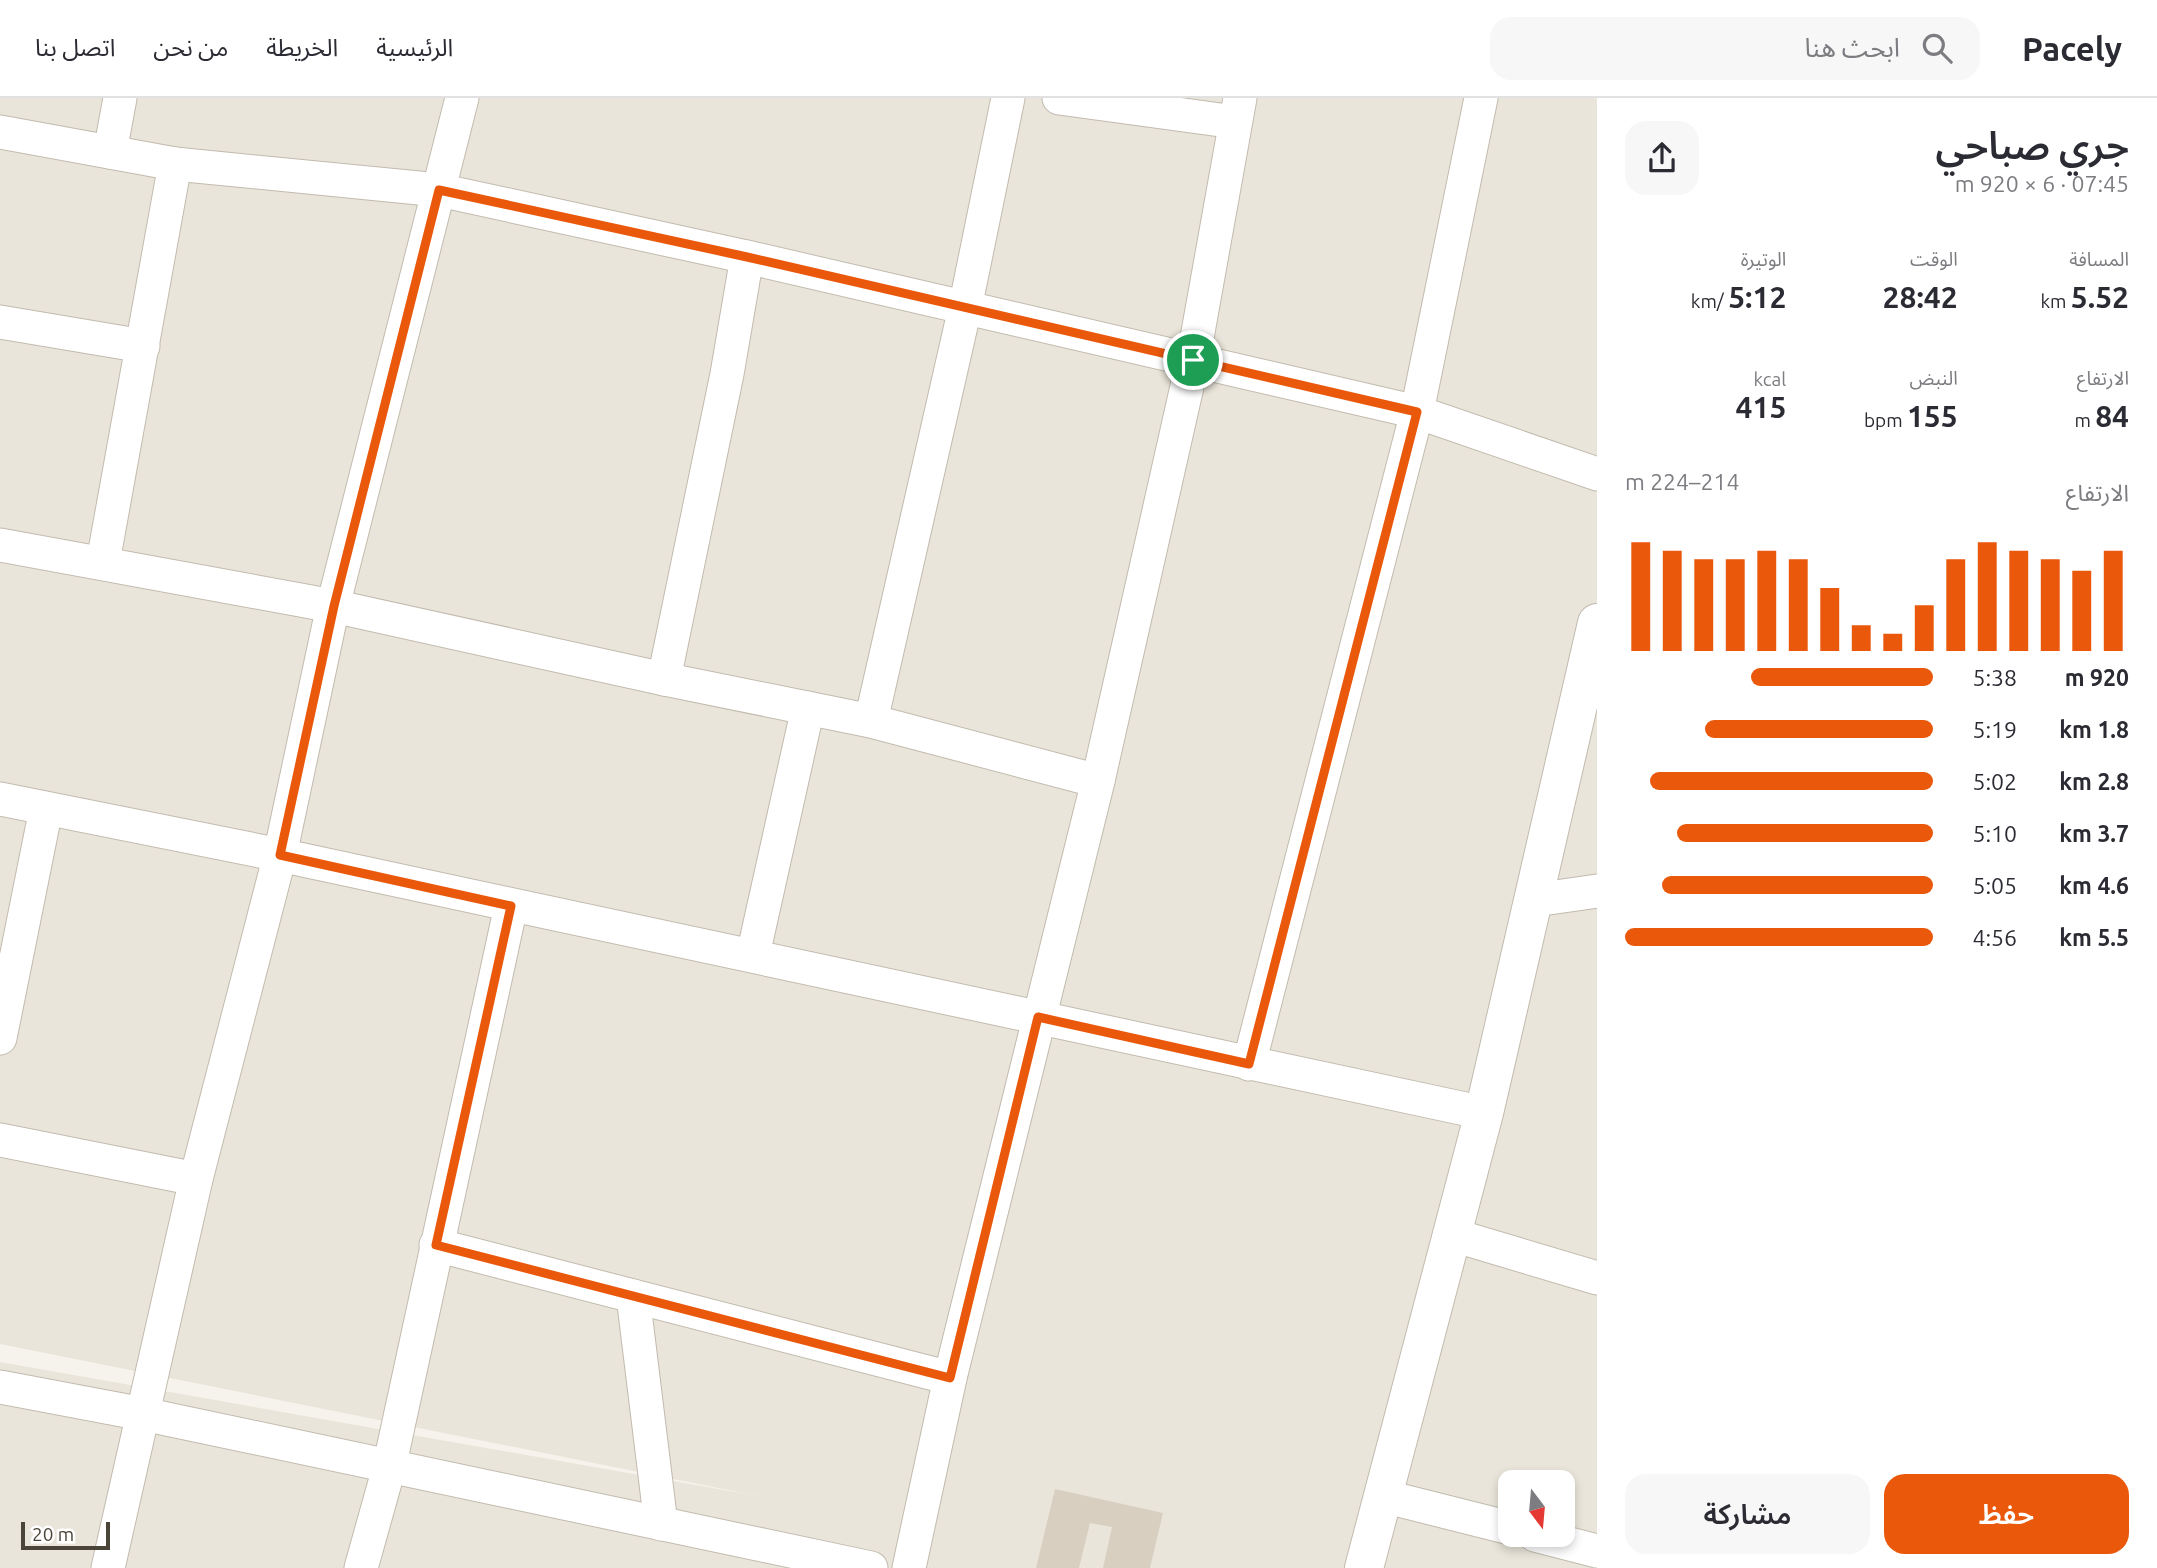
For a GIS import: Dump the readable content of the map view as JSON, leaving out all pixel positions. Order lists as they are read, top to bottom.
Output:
{
  "scale_bar": "20 m",
  "north": "bottom",
  "page": {
    "header": "Pacely",
    "search": "ابحث هنا",
    "nav": [
      "الرئيسية",
      "الخريطة",
      "من نحن",
      "اتصل بنا"
    ],
    "heading": ["جري صباحي", "07:45 · 6 × 920 m"],
    "stats": [
      ["المسافة", "5.52 km"],
      ["الوقت", "28:42"],
      ["الوتيرة", "5:12 /km"],
      ["الارتفاع", "84 m"],
      ["النبض", "155 bpm"],
      ["kcal", "415"]
    ],
    "chart": ["الارتفاع", "214–224 m"],
    "list": [
      {
        "name": "920 m",
        "note": "5:38"
      },
      {
        "name": "1.8 km",
        "note": "5:19"
      },
      {
        "name": "2.8 km",
        "note": "5:02"
      },
      {
        "name": "3.7 km",
        "note": "5:10"
      },
      {
        "name": "4.6 km",
        "note": "5:05"
      },
      {
        "name": "5.5 km",
        "note": "4:56"
      }
    ],
    "buttons": ["حفظ", "مشاركة"],
    "scale": "20 m"
  }
}
